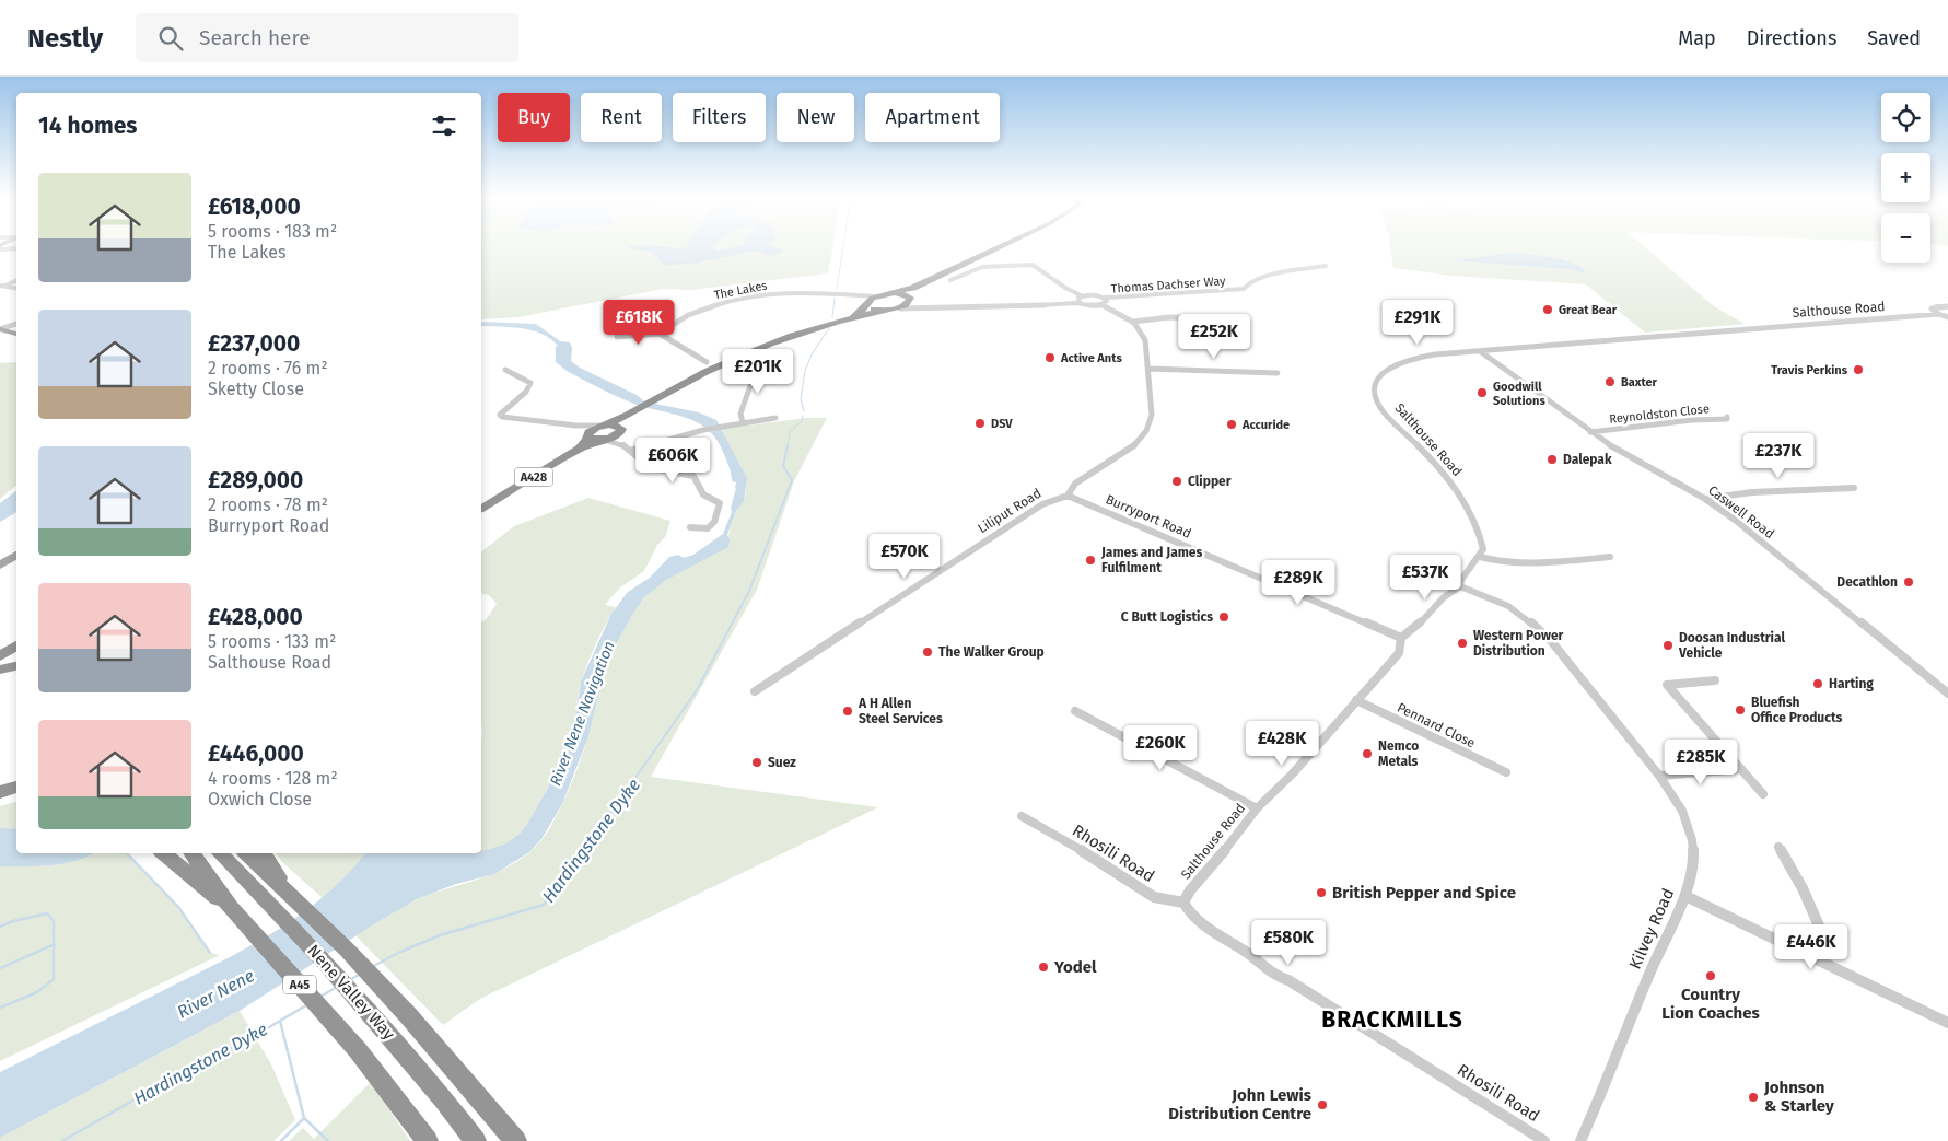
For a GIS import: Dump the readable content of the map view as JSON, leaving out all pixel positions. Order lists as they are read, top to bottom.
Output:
{
  "streets": {
    "highway": ["A428", "A45", "Nene Valley Way"],
    "street": [
      "Thomas Dachser Way",
      "The Lakes",
      "Salthouse Road",
      "Reynoldston Close",
      "Liliput Road",
      "Caswell Road",
      "Burryport Road",
      "Pennard Close",
      "Rhosili Road",
      "Kilvey Road"
    ]
  },
  "crossings": [
    ["Salthouse Road", "Caswell Road"],
    ["Salthouse Road", "Burryport Road"],
    ["Salthouse Road", "Pennard Close"],
    ["Salthouse Road", "Rhosili Road"],
    ["Salthouse Road", "Kilvey Road"],
    ["Reynoldston Close", "Caswell Road"],
    ["Liliput Road", "Burryport Road"]
  ],
  "districts": ["BRACKMILLS"],
  "water": ["River Nene Navigation", "Hardingstone Dyke", "River Nene"],
  "places": [
    "Great Bear",
    "Active Ants",
    "Travis Perkins",
    "Baxter",
    "Goodwill Solutions",
    "DSV",
    "Accuride",
    "Dalepak",
    "Clipper",
    "James and James Fulfilment",
    "Decathlon",
    "C Butt Logistics",
    "Western Power Distribution",
    "Doosan Industrial Vehicle",
    "The Walker Group",
    "Harting",
    "Bluefish Office Products",
    "A H Allen Steel Services",
    "Nemco Metals",
    "Suez",
    "British Pepper and Spice",
    "Yodel",
    "Country Lion Coaches",
    "Johnson & Starley",
    "John Lewis Distribution Centre"
  ],
  "page": {
    "header": "Nestly",
    "search": "Search here",
    "nav": ["Map", "Directions", "Saved"],
    "map_buttons": ["+", "−"],
    "chip": [
      "Buy",
      "Rent",
      "Filters",
      "New",
      "Apartment"
    ],
    "heading": "14 homes",
    "list": [
      {
        "name": "£618,000",
        "note": "5 rooms · 183 m² · The Lakes"
      },
      {
        "name": "£237,000",
        "note": "2 rooms · 76 m² · Sketty Close"
      },
      {
        "name": "£289,000",
        "note": "2 rooms · 78 m² · Burryport Road"
      },
      {
        "name": "£428,000",
        "note": "5 rooms · 133 m² · Salthouse Road"
      },
      {
        "name": "£446,000",
        "note": "4 rooms · 128 m² · Oxwich Close"
      }
    ],
    "price": [
      "£618K",
      "£291K",
      "£252K",
      "£201K",
      "£237K",
      "£606K",
      "£570K",
      "£537K",
      "£289K",
      "£428K",
      "£260K",
      "£285K",
      "£580K",
      "£446K"
    ]
  }
}
